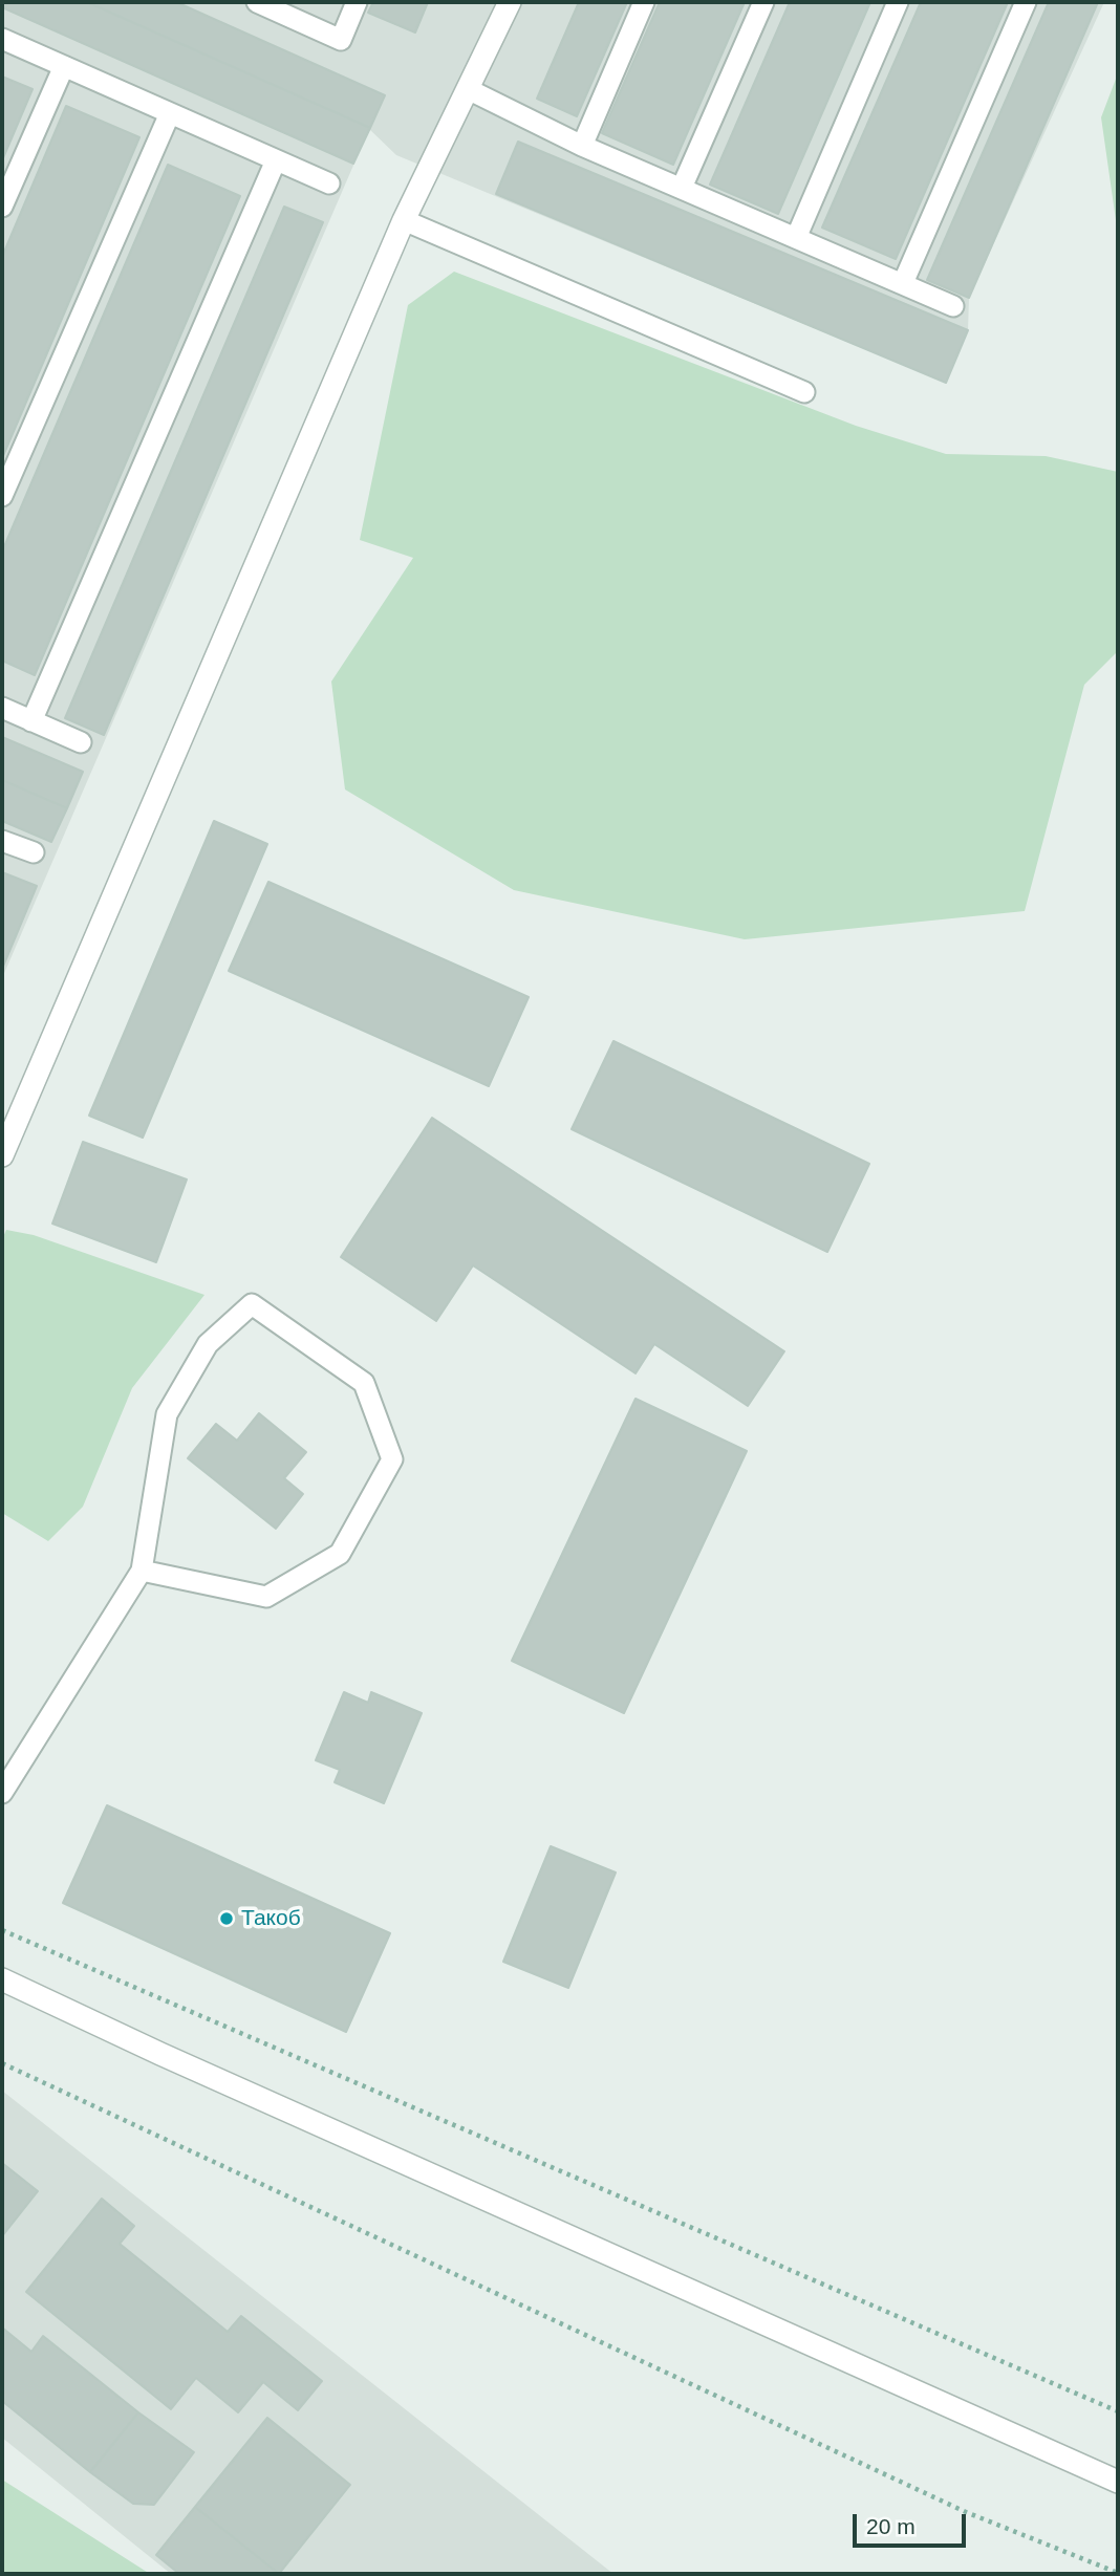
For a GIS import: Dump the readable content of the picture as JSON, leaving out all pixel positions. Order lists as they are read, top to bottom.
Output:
{
  "places": ["Такоб"],
  "scale_bar": "20 m"
}
